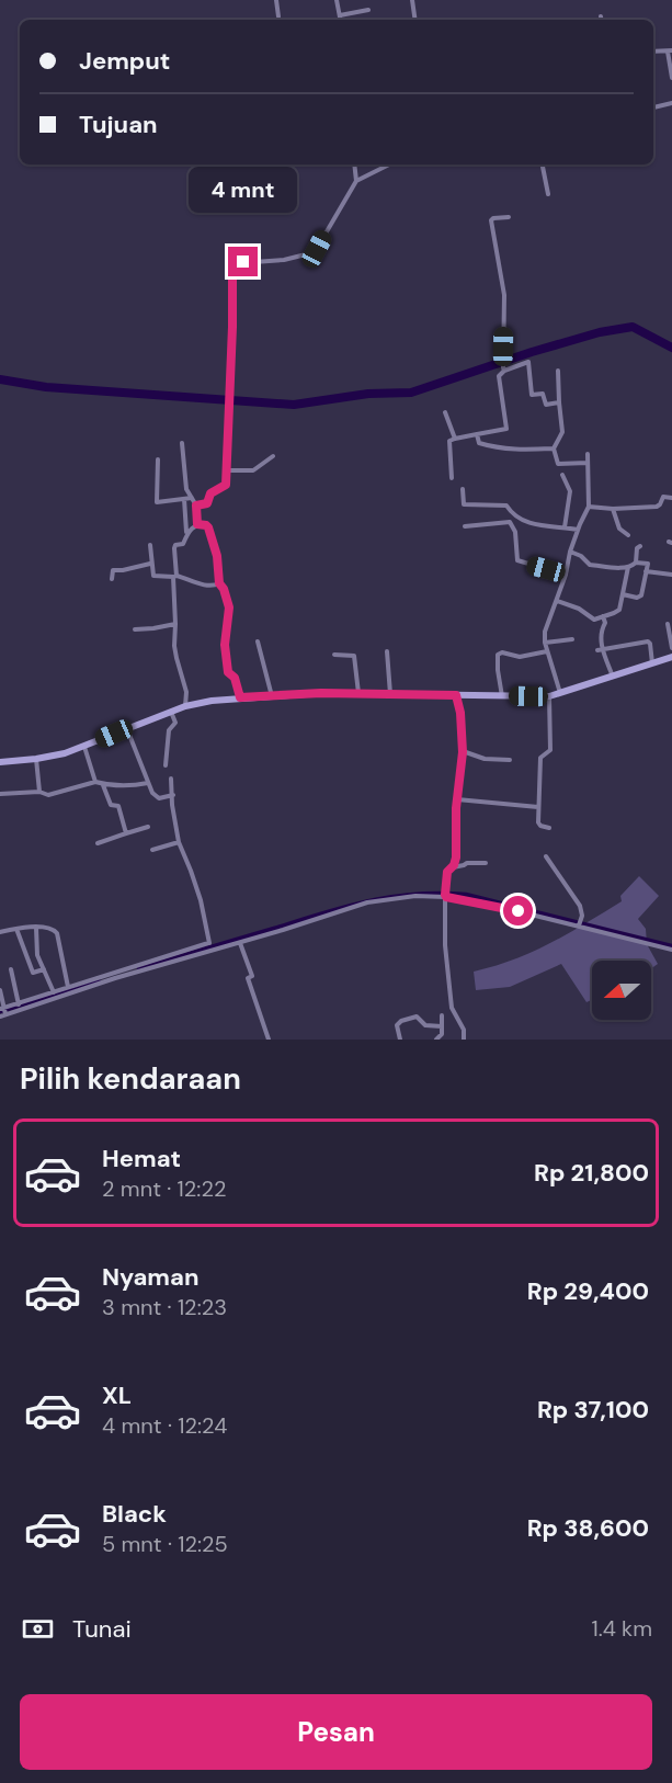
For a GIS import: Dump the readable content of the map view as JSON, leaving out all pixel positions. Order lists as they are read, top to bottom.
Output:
{
  "north": "left",
  "page": {
    "banner": ["Jemput", "Tujuan"],
    "bubble": "4 mnt",
    "heading": "Pilih kendaraan",
    "list": [
      {
        "name": "Hemat",
        "note": "2 mnt · 12:22",
        "value": "Rp 21,800"
      },
      {
        "name": "Nyaman",
        "note": "3 mnt · 12:23",
        "value": "Rp 29,400"
      },
      {
        "name": "XL",
        "note": "4 mnt · 12:24",
        "value": "Rp 37,100"
      },
      {
        "name": "Black",
        "note": "5 mnt · 12:25",
        "value": "Rp 38,600"
      }
    ],
    "pay": ["Tunai", "1.4 km"],
    "buttons": "Pesan"
  }
}
